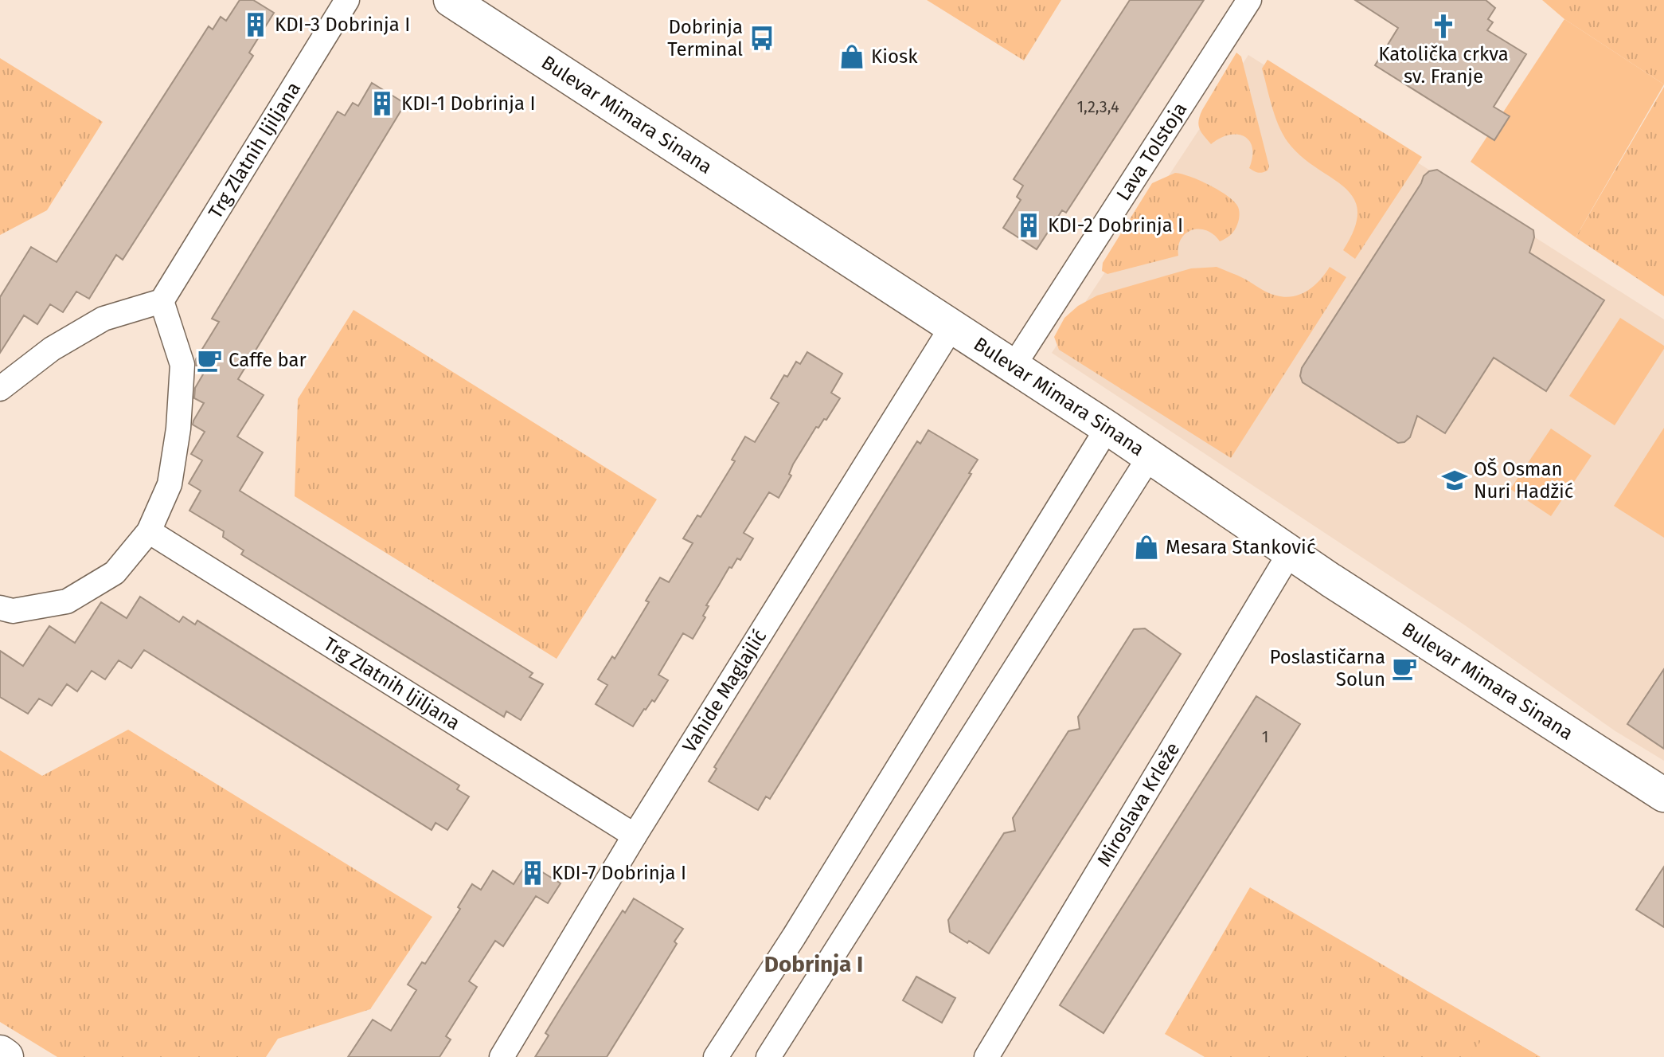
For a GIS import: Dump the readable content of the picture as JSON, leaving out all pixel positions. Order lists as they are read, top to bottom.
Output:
{
  "streets": {
    "street": [
      "Bulevar Mimara Sinana",
      "Trg Zlatnih ljiljana",
      "Lava Tolstoja",
      "Vahide Maglajlić",
      "Miroslava Krleže"
    ]
  },
  "crossings": [
    ["Bulevar Mimara Sinana", "Lava Tolstoja"],
    ["Bulevar Mimara Sinana", "Vahide Maglajlić"],
    ["Bulevar Mimara Sinana", "Miroslava Krleže"],
    ["Trg Zlatnih ljiljana", "Vahide Maglajlić"]
  ],
  "districts": ["Dobrinja I"],
  "places": {
    "building": [
      "KDI-3 Dobrinja I",
      "KDI-1 Dobrinja I",
      "KDI-2 Dobrinja I",
      "KDI-7 Dobrinja I"
    ],
    "church": ["Katolička crkva sv. Franje"],
    "bus stop": ["Dobrinja Terminal"],
    "shop": ["Kiosk", "Mesara Stanković"],
    "cafe": ["Caffe bar", "Poslastičarna Solun"],
    "school or university": ["OŠ Osman Nuri Hadžić"]
  },
  "house_numbers": ["1,2,3,4", "1"]
}
